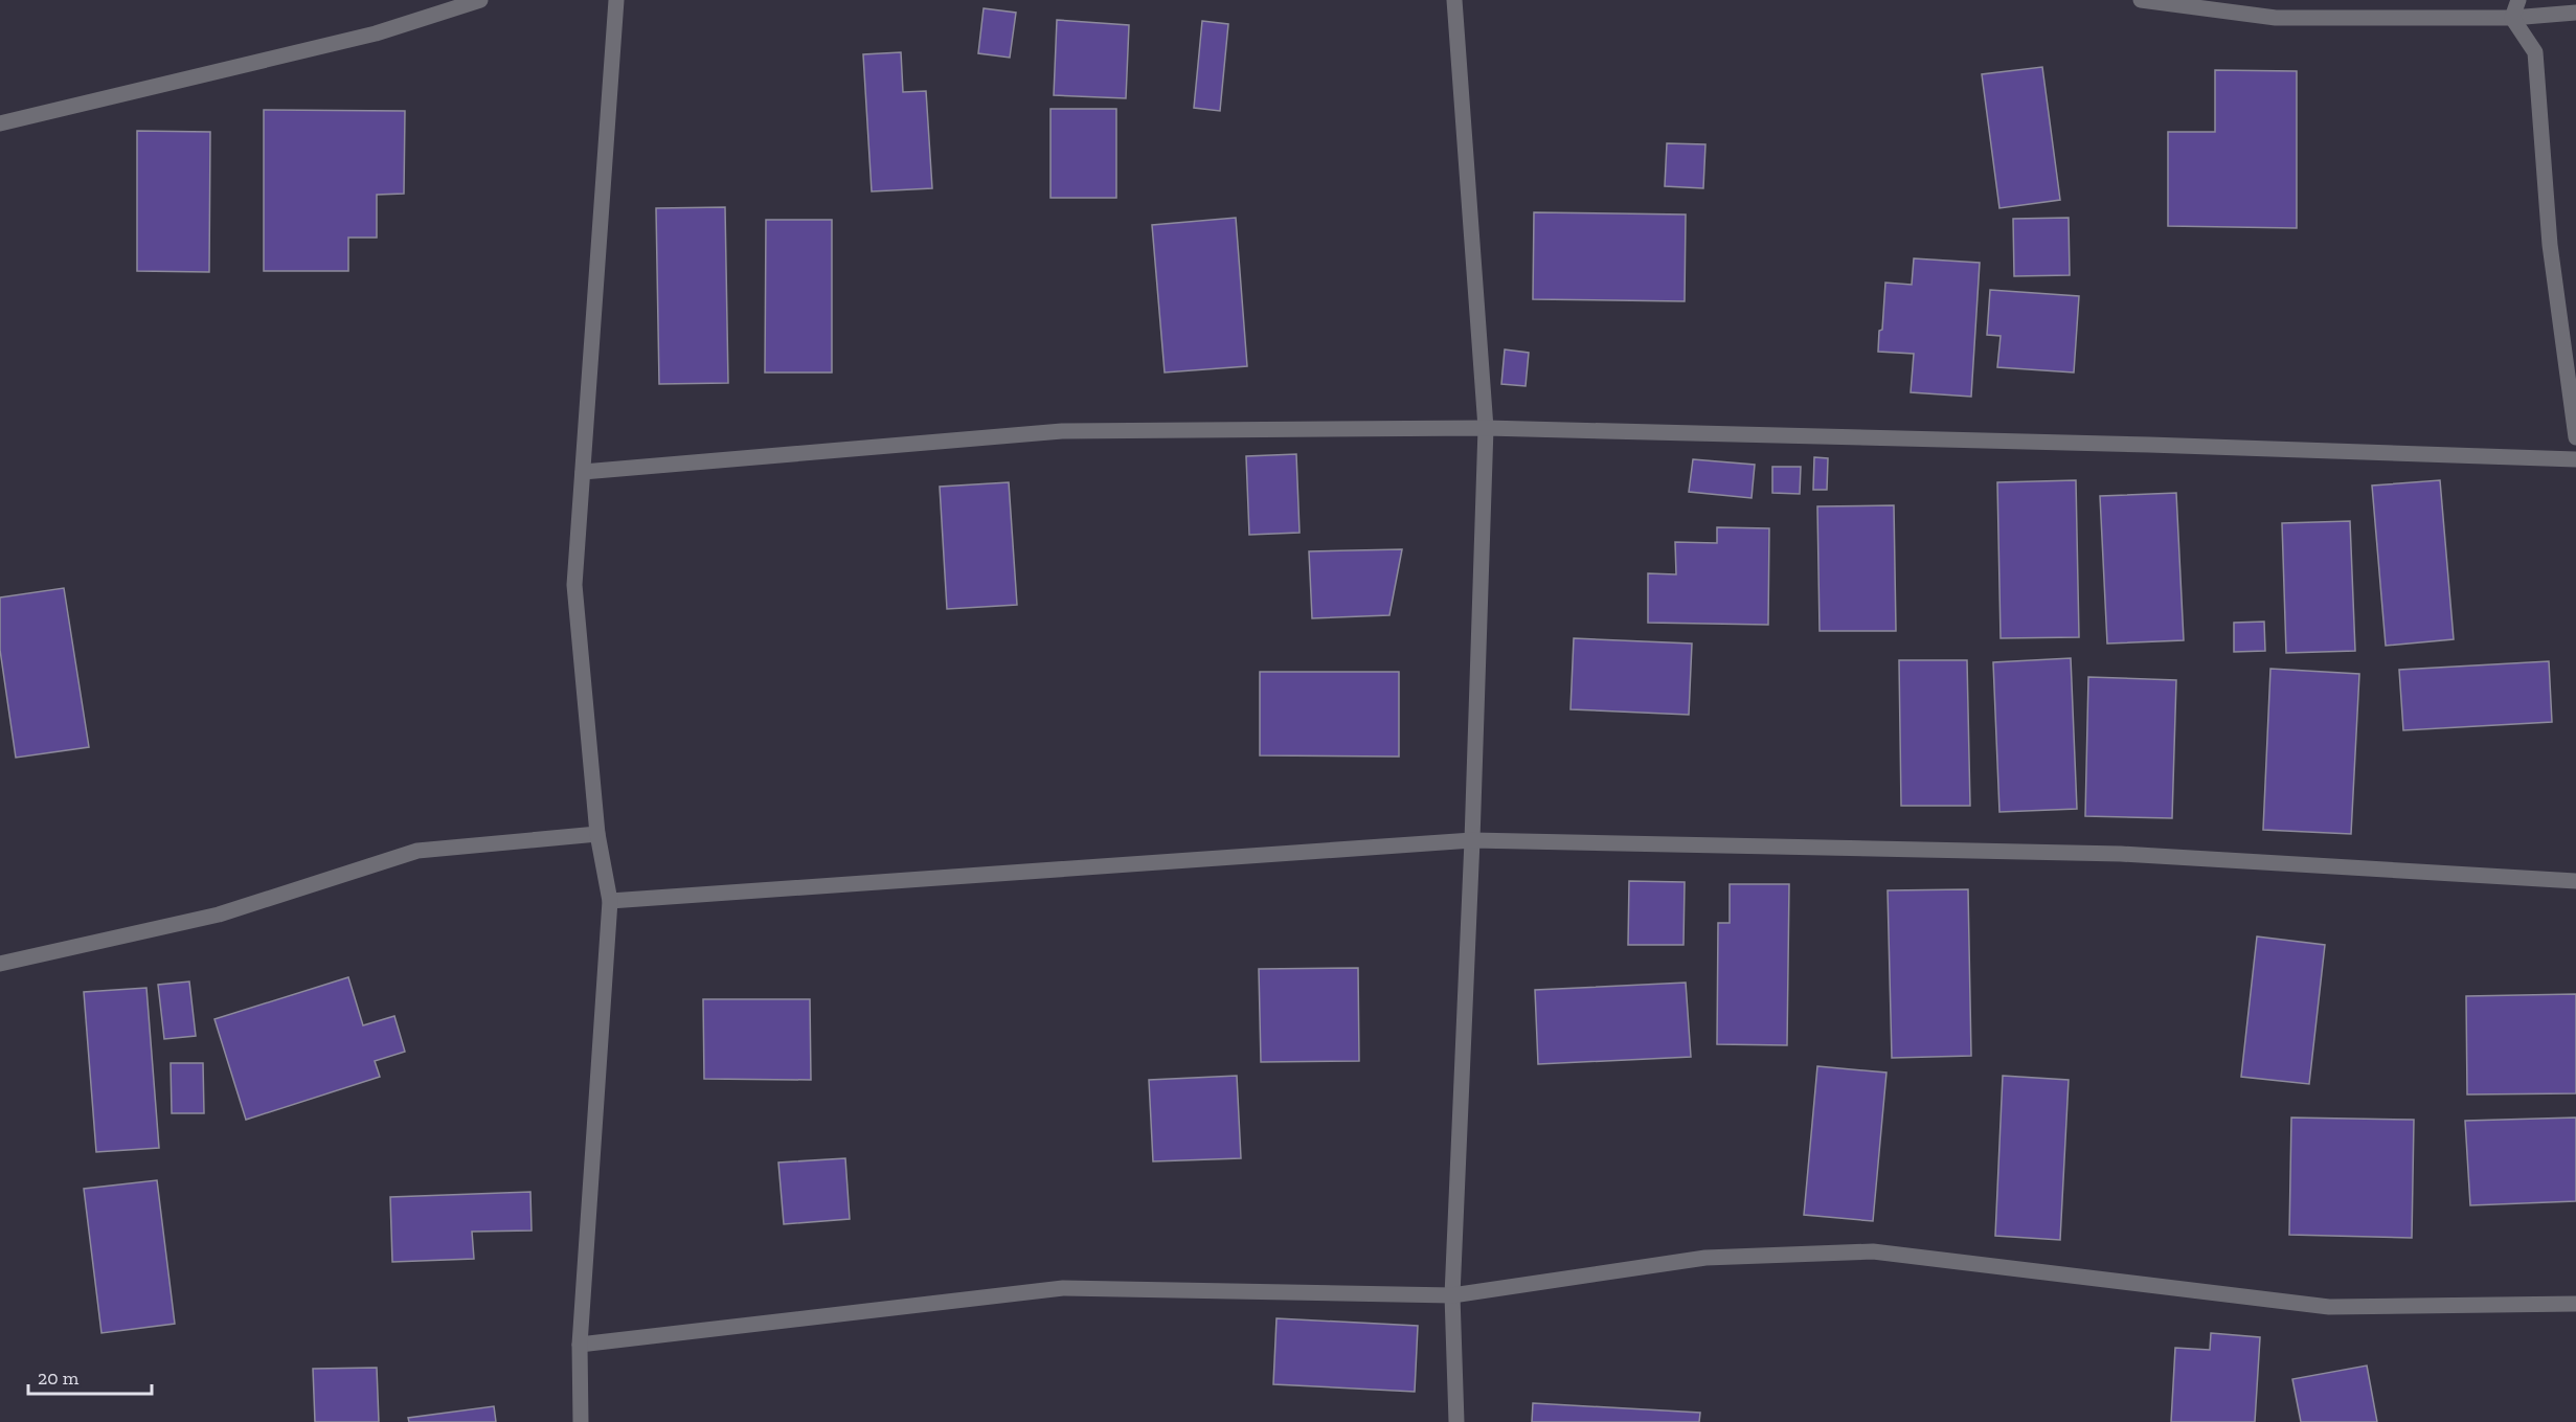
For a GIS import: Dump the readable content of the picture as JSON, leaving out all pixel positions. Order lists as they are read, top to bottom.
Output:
{
  "scale_bar": "20 m"
}
